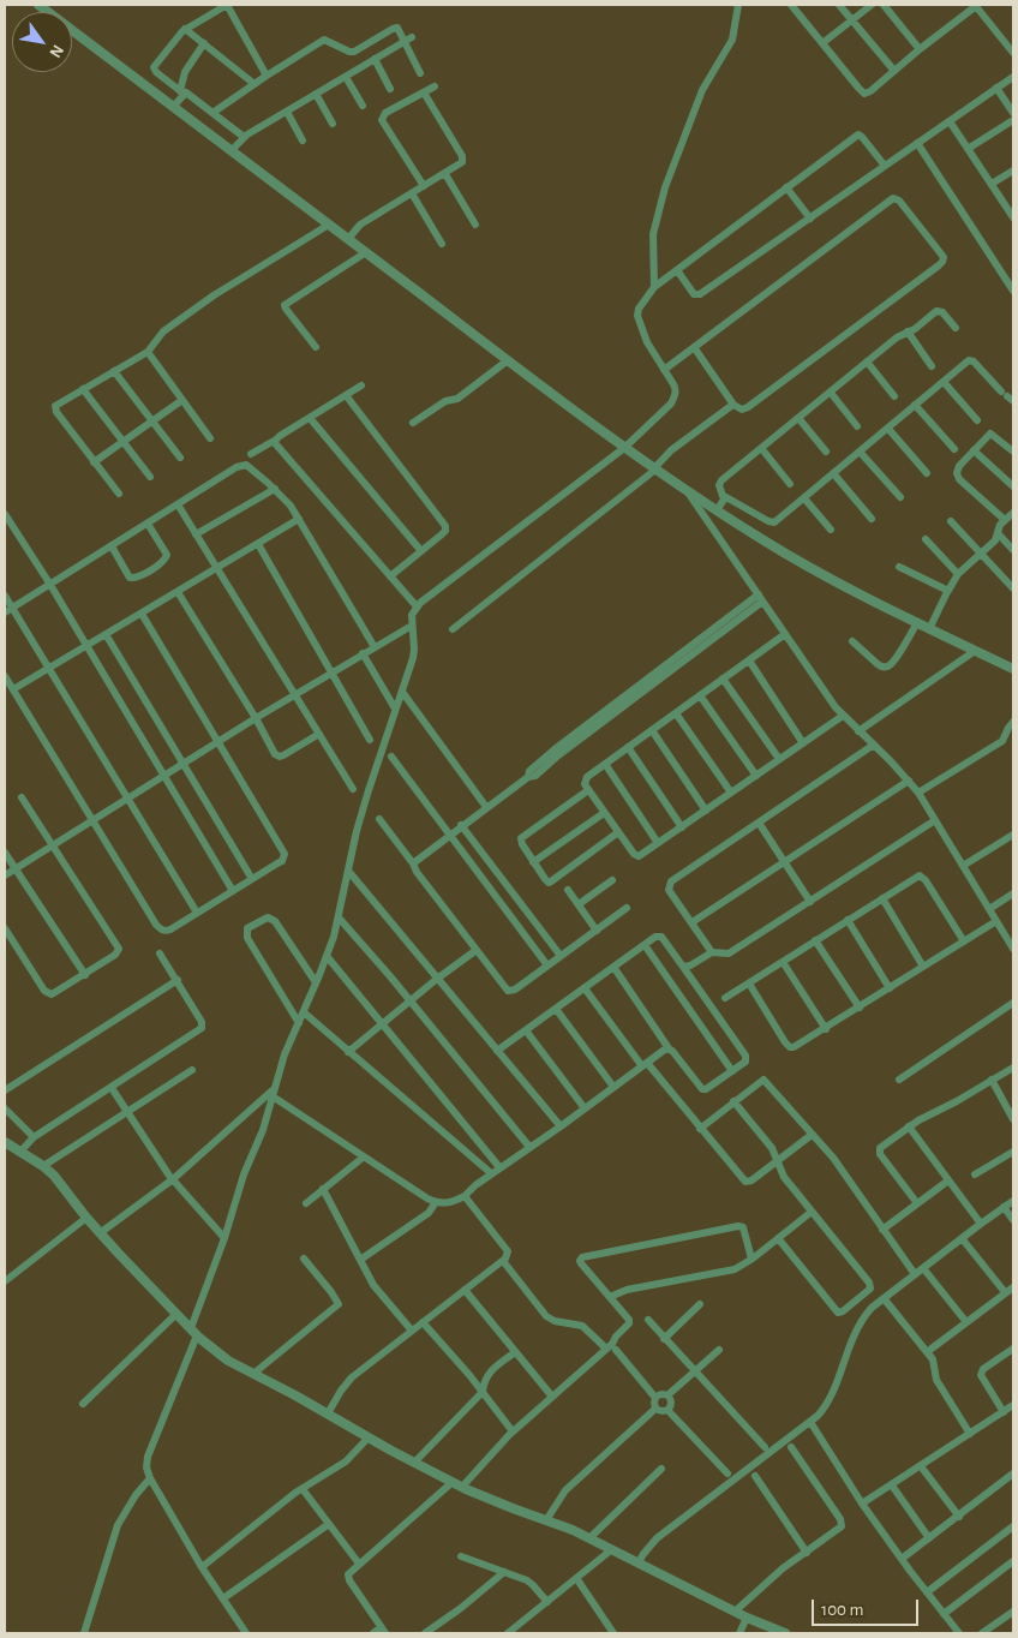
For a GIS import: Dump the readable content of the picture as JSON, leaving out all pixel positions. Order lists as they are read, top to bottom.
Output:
{
  "scale_bar": "100 m",
  "north": "bottom right"
}
